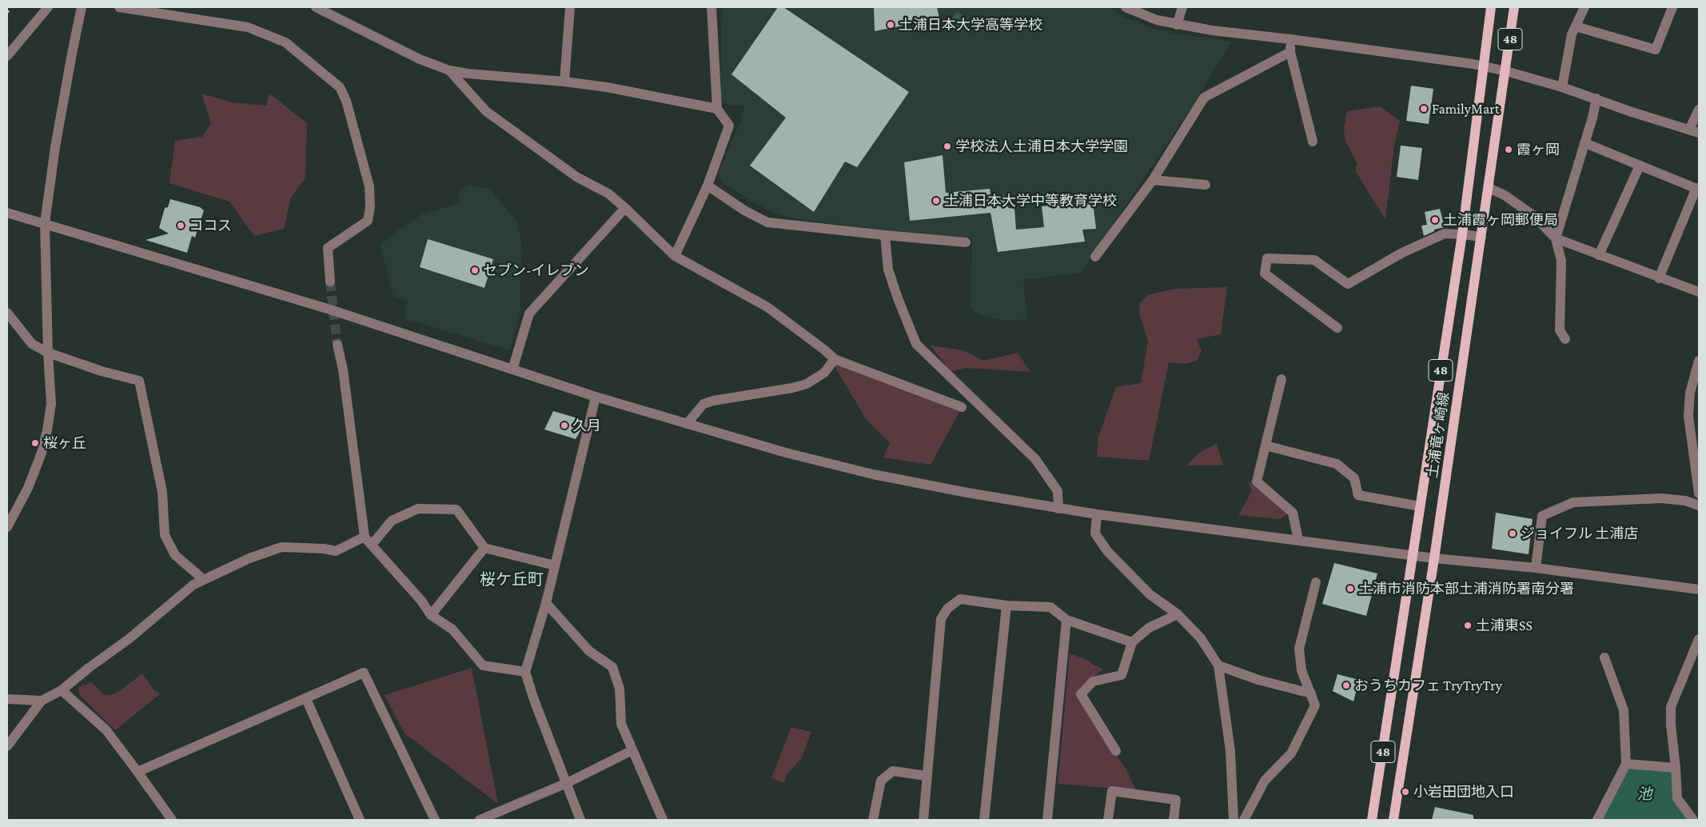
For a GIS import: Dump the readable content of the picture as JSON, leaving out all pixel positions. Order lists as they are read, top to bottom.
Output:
{
  "streets": {
    "main road": ["48", "土浦竜ヶ崎線"]
  },
  "districts": ["桜ケ丘町"],
  "water": ["池"],
  "places": [
    "土浦日本大学高等学校",
    "FamilyMart",
    "学校法人土浦日本大学学園",
    "霞ヶ岡",
    "土浦日本大学中等教育学校",
    "土浦霞ヶ岡郵便局",
    "ココス",
    "セブン-イレブン",
    "久月",
    "桜ヶ丘",
    "ジョイフル 土浦店",
    "土浦市消防本部土浦消防署南分署",
    "土浦東SS",
    "おうちカフェ TryTryTry",
    "小岩田団地入口"
  ]
}
